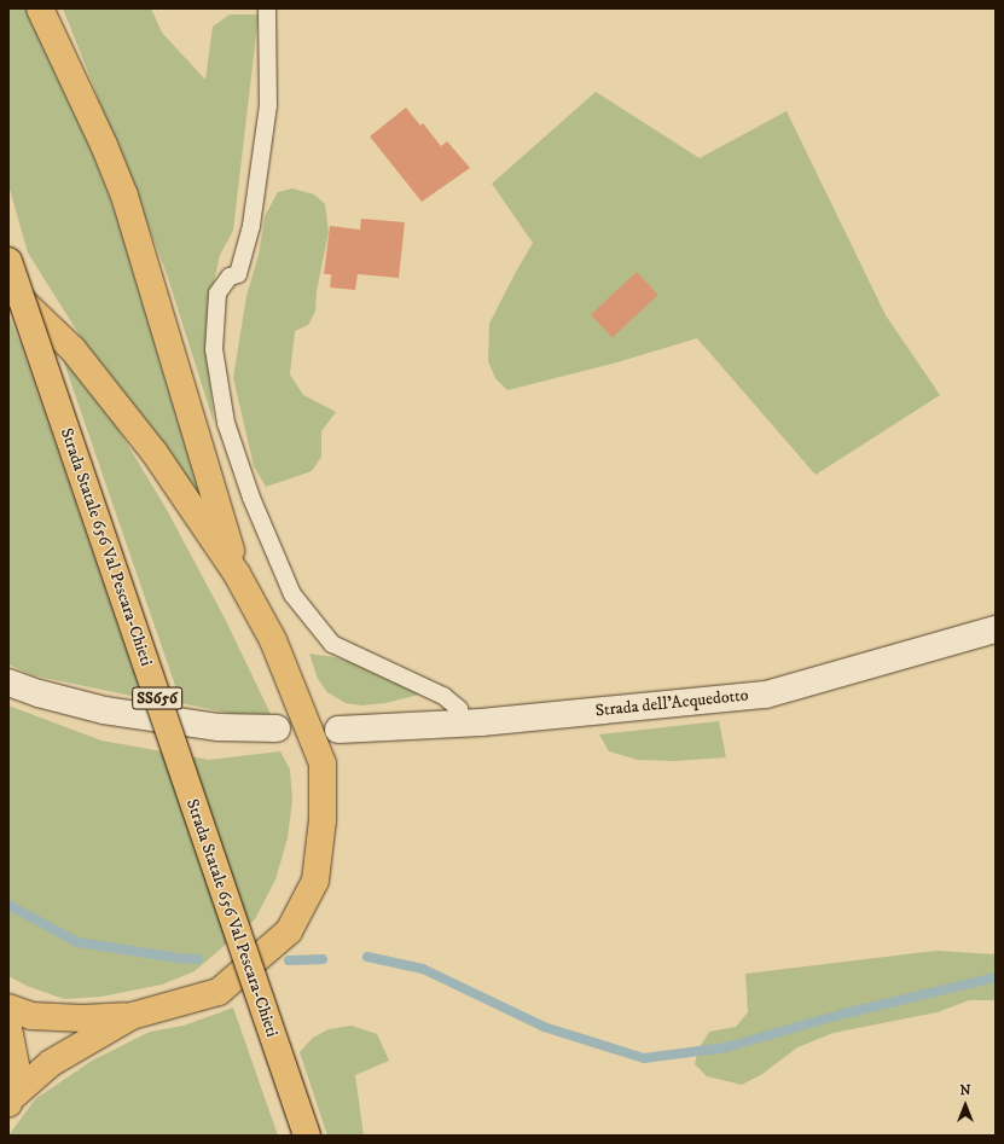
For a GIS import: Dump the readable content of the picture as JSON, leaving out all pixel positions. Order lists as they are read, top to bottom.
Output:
{
  "streets": {
    "main road": ["Strada Statale 656 Val Pescara-Chieti", "SS656"],
    "street": ["Strada dell'Acquedotto"]
  },
  "north": "top"
}
